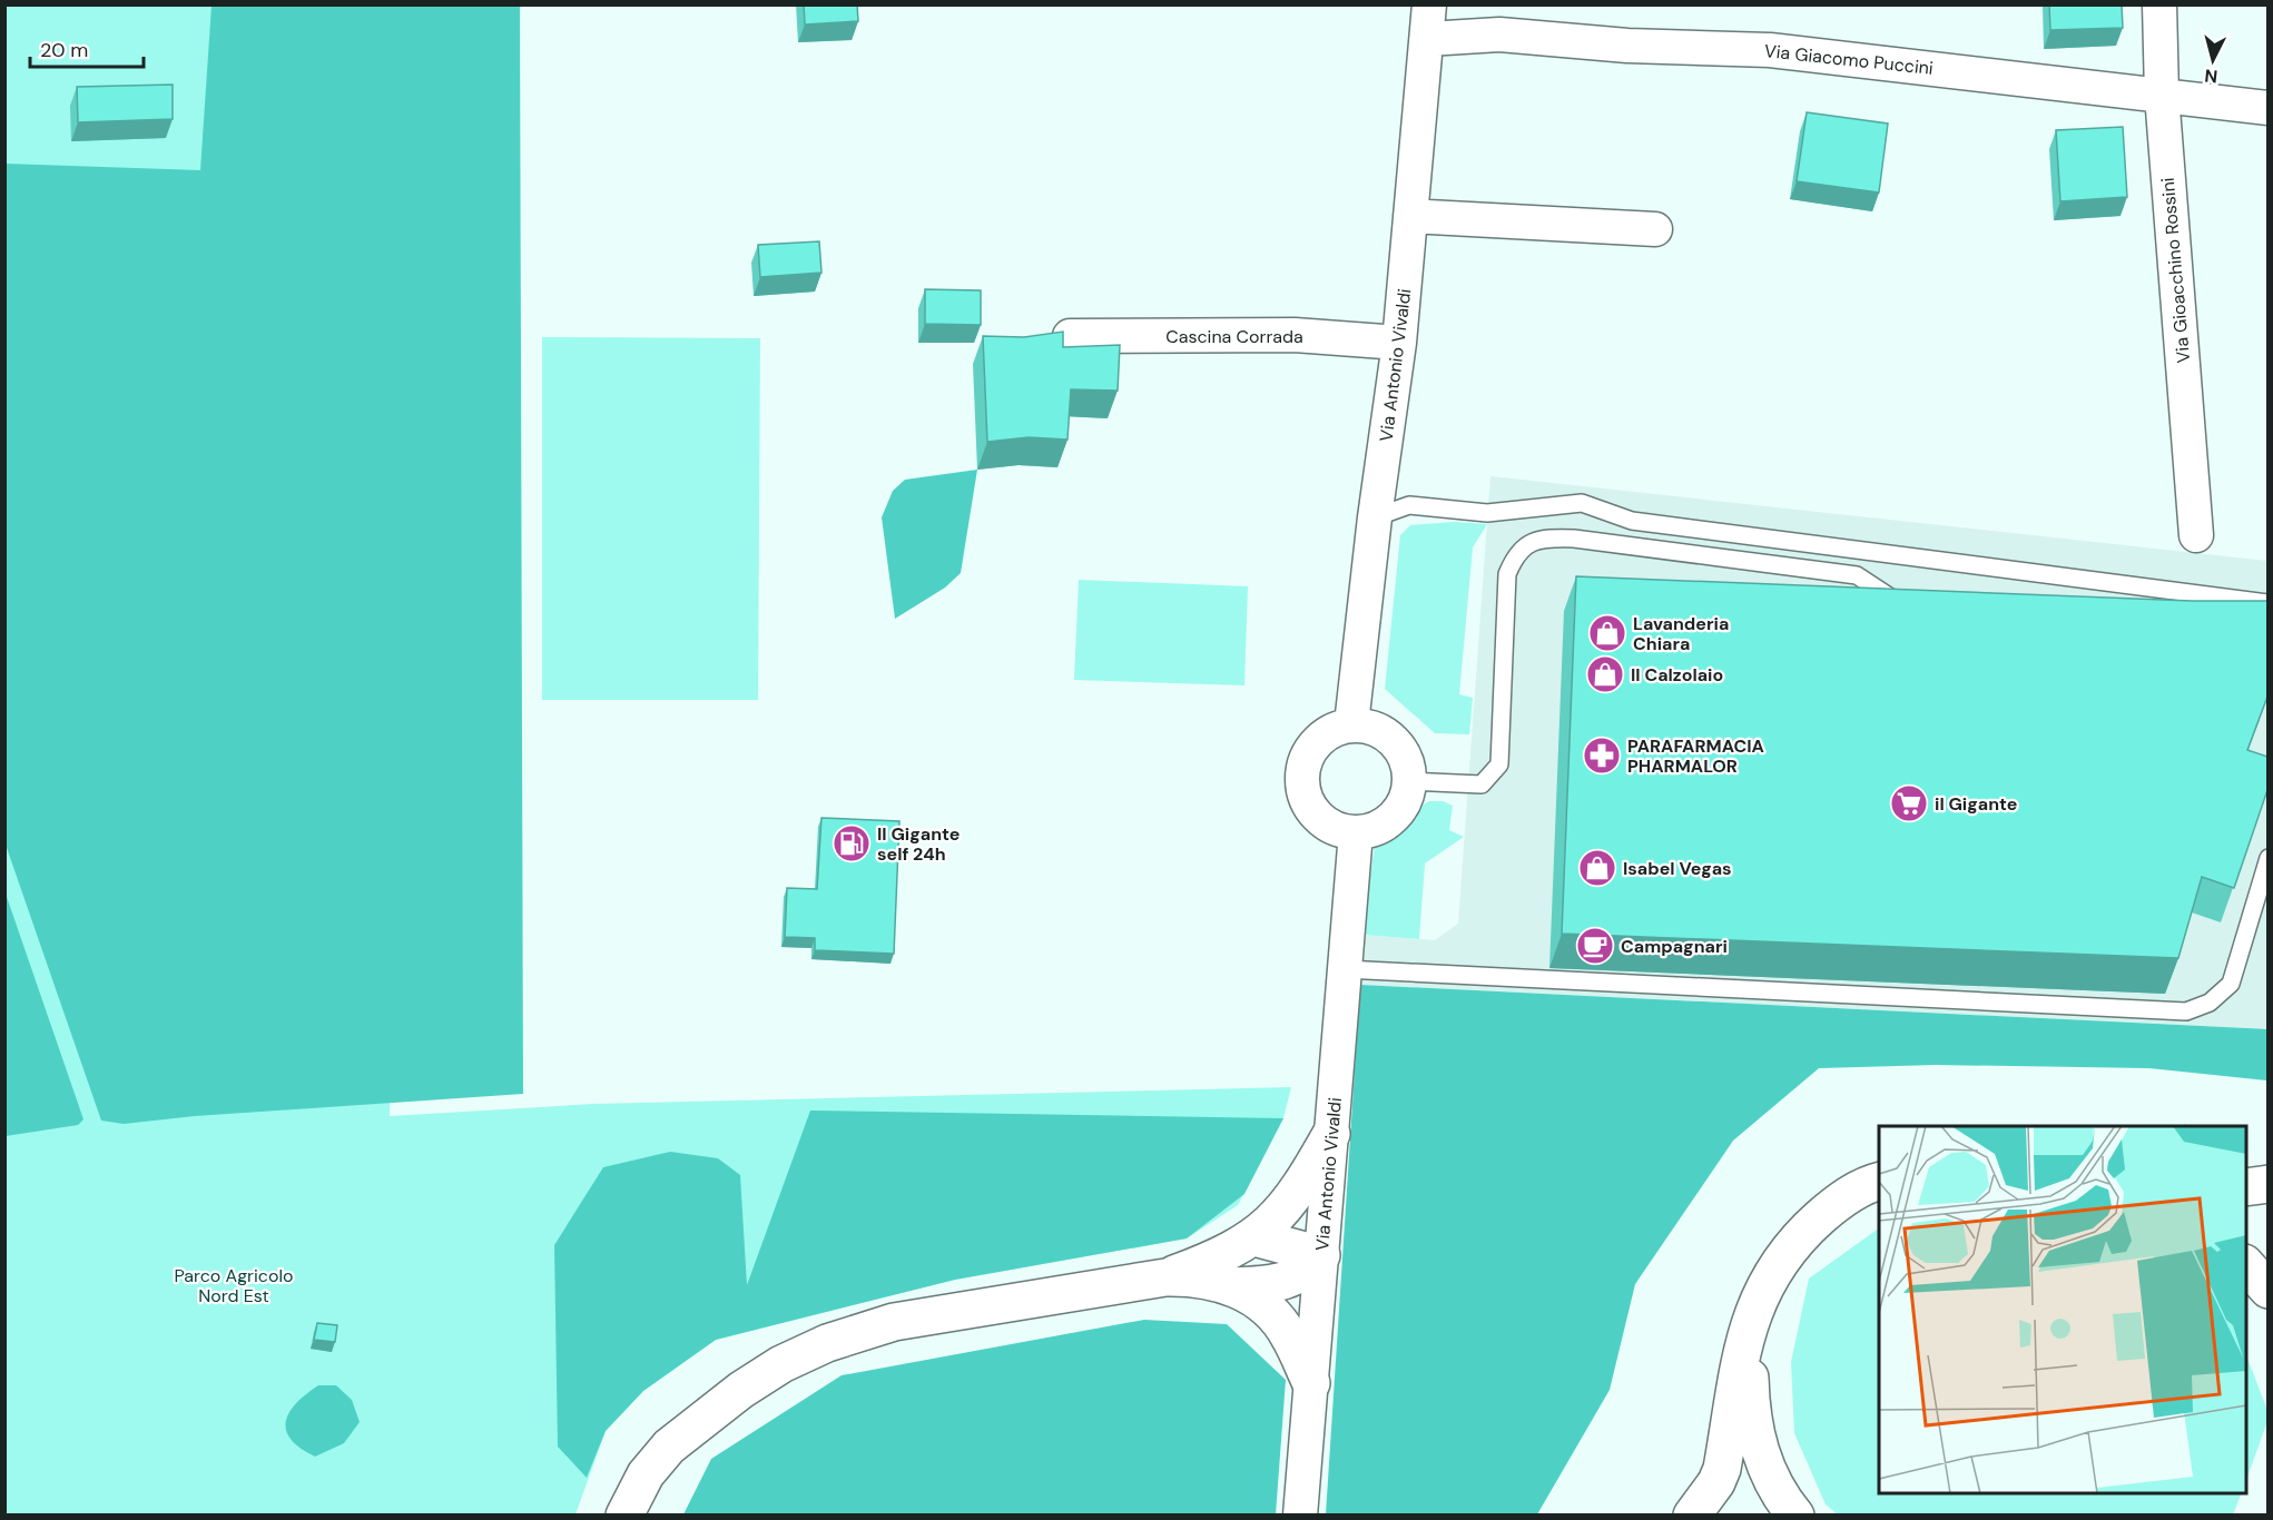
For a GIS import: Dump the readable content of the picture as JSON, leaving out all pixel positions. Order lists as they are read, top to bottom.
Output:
{
  "streets": {
    "street": [
      "Via Giacomo Puccini",
      "Via Gioacchino Rossini",
      "Cascina Corrada",
      "Via Antonio Vivaldi"
    ]
  },
  "crossings": [
    ["Via Giacomo Puccini", "Via Gioacchino Rossini"],
    ["Via Giacomo Puccini", "Via Antonio Vivaldi"],
    ["Cascina Corrada", "Via Antonio Vivaldi"]
  ],
  "parks": ["Parco Agricolo Nord Est"],
  "places": {
    "shop": ["Lavanderia Chiara", "Il Calzolaio", "Isabel Vegas"],
    "pharmacy": ["PARAFARMACIA PHARMALOR"],
    "supermarket": ["il Gigante"],
    "fuel station": ["Il Gigante self 24h"],
    "cafe": ["Campagnari"]
  },
  "scale_bar": "20 m",
  "north": "bottom"
}
